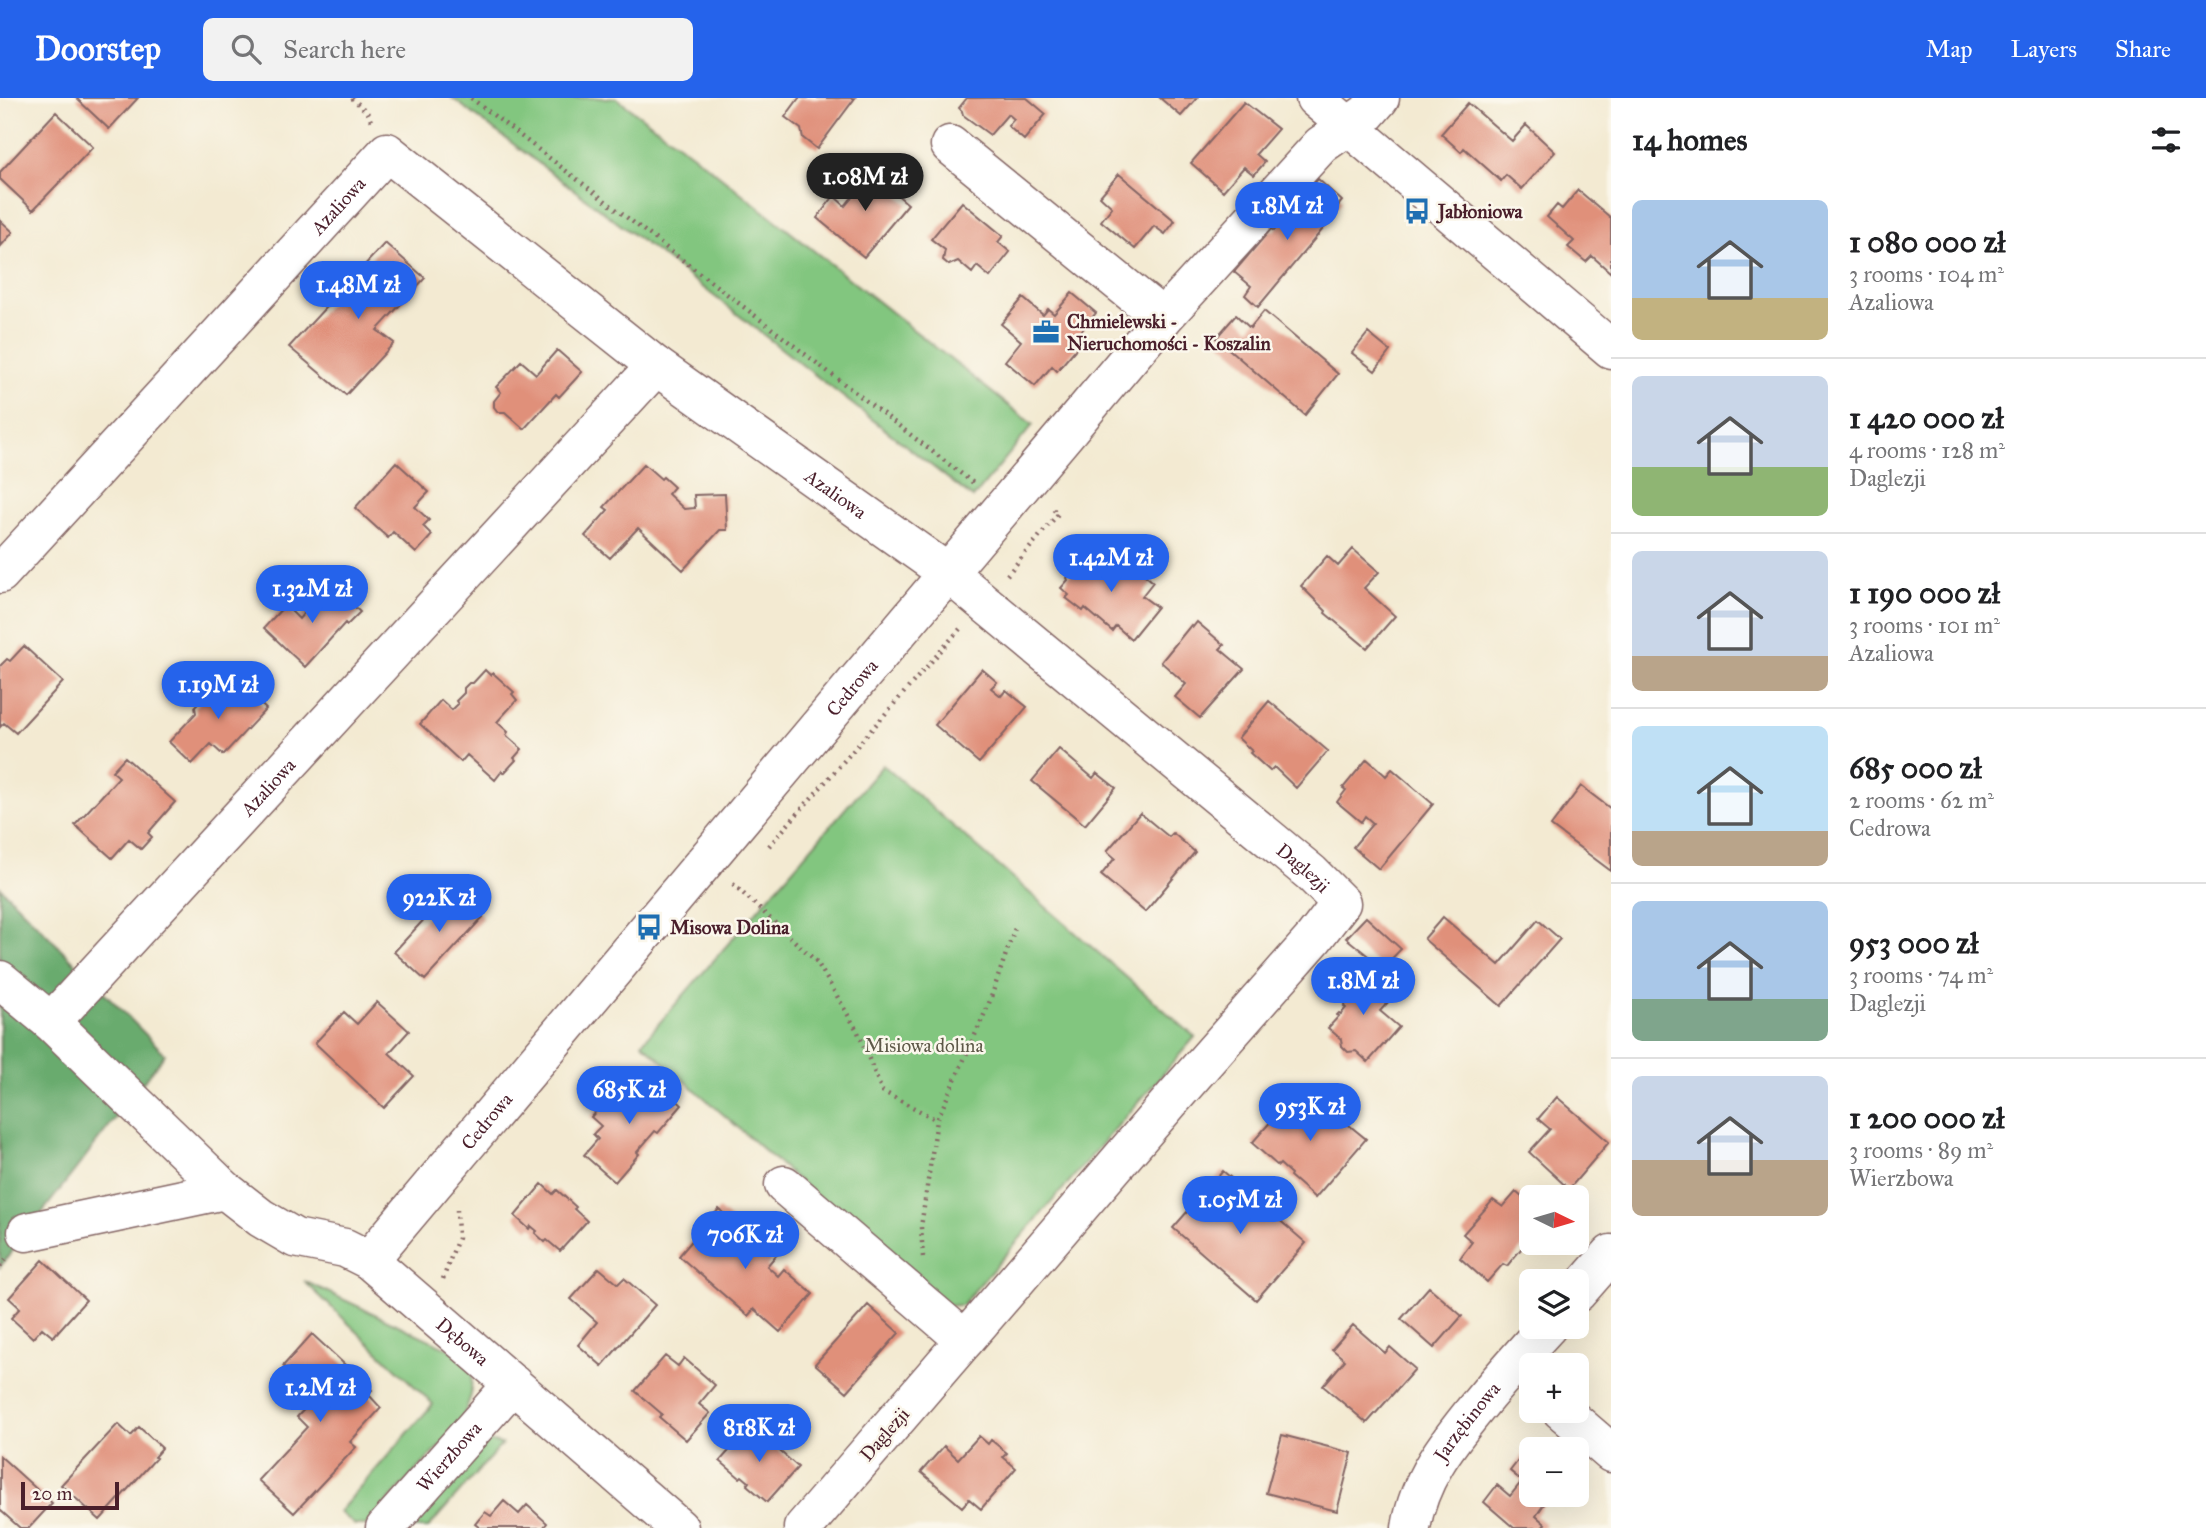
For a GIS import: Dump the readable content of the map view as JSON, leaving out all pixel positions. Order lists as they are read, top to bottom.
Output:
{
  "streets": {
    "street": [
      "Azaliowa",
      "Cedrowa",
      "Daglezji",
      "Dębowa",
      "Jarzębinowa",
      "Wierzbowa"
    ]
  },
  "crossings": [
    ["Azaliowa", "Cedrowa"],
    ["Azaliowa", "Daglezji"],
    ["Azaliowa", "Dębowa"],
    ["Cedrowa", "Daglezji"],
    ["Cedrowa", "Dębowa"],
    ["Dębowa", "Wierzbowa"]
  ],
  "parks": ["Misiowa dolina"],
  "places": {
    "bus stop": ["Jabłoniowa", "Misowa Dolina"],
    "office": ["Chmielewski - Nieruchomości - Koszalin"]
  },
  "scale_bar": "20 m",
  "north": "right",
  "page": {
    "header": "Doorstep",
    "search": "Search here",
    "nav": ["Map", "Layers", "Share"],
    "heading": "14 homes",
    "price": [
      "1.08M zł",
      "1.8M zł",
      "1.48M zł",
      "1.42M zł",
      "1.32M zł",
      "1.19M zł",
      "922K zł",
      "1.8M zł",
      "685K zł",
      "953K zł",
      "1.05M zł",
      "706K zł",
      "1.2M zł",
      "818K zł"
    ],
    "list": [
      {
        "name": "1 080 000 zł",
        "note": "3 rooms · 104 m² · Azaliowa"
      },
      {
        "name": "1 420 000 zł",
        "note": "4 rooms · 128 m² · Daglezji"
      },
      {
        "name": "1 190 000 zł",
        "note": "3 rooms · 101 m² · Azaliowa"
      },
      {
        "name": "685 000 zł",
        "note": "2 rooms · 62 m² · Cedrowa"
      },
      {
        "name": "953 000 zł",
        "note": "3 rooms · 74 m² · Daglezji"
      },
      {
        "name": "1 200 000 zł",
        "note": "3 rooms · 89 m² · Wierzbowa"
      }
    ],
    "map_buttons": ["+", "−"],
    "scale": "20 m"
  }
}
